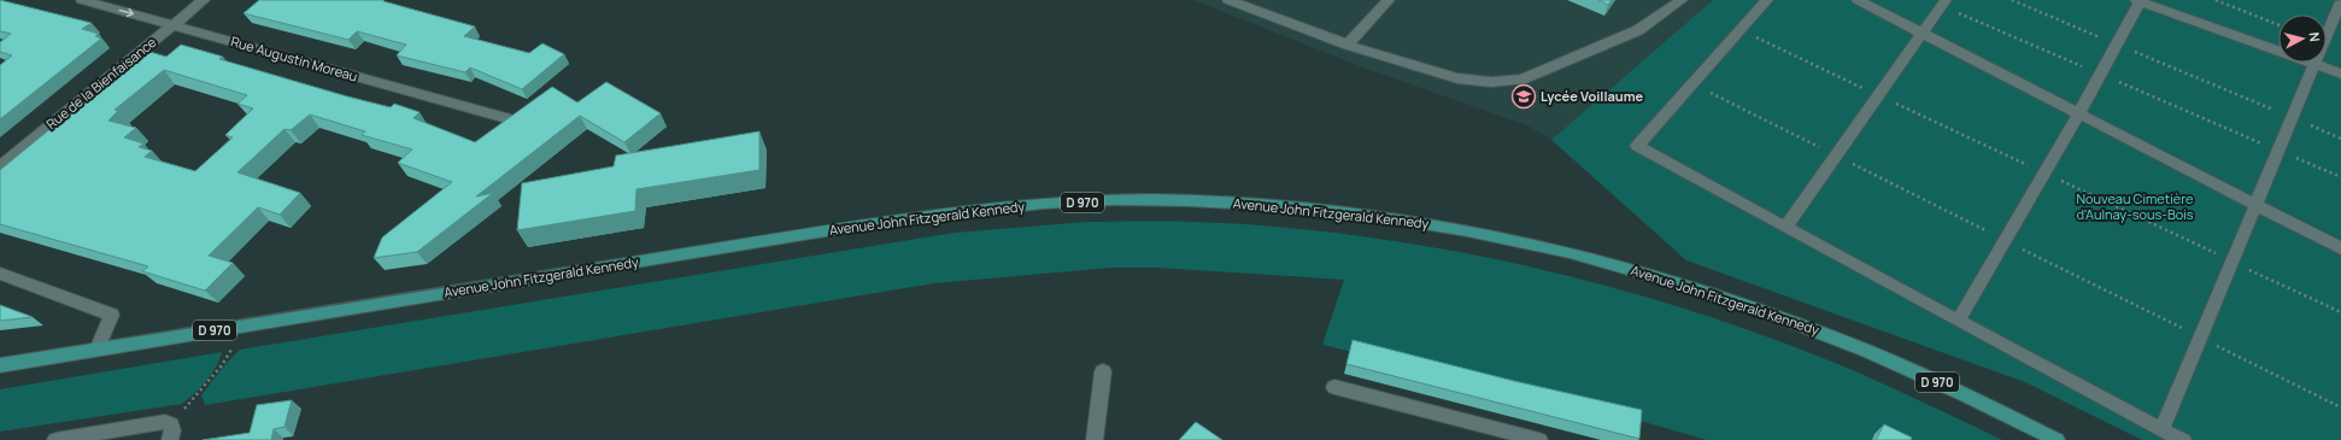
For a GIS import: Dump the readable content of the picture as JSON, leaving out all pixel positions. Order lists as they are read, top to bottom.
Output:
{
  "streets": {
    "main road": ["D 970", "Avenue John Fitzgerald Kennedy"],
    "street": ["Rue Augustin Moreau", "Rue de la Bienfaisance"]
  },
  "crossings": [
    ["Rue Augustin Moreau", "Rue de la Bienfaisance"]
  ],
  "parks": ["Nouveau Cimetière d'Aulnay-sous-Bois"],
  "places": {
    "school or university": ["Lycée Voillaume"]
  },
  "north": "right"
}
